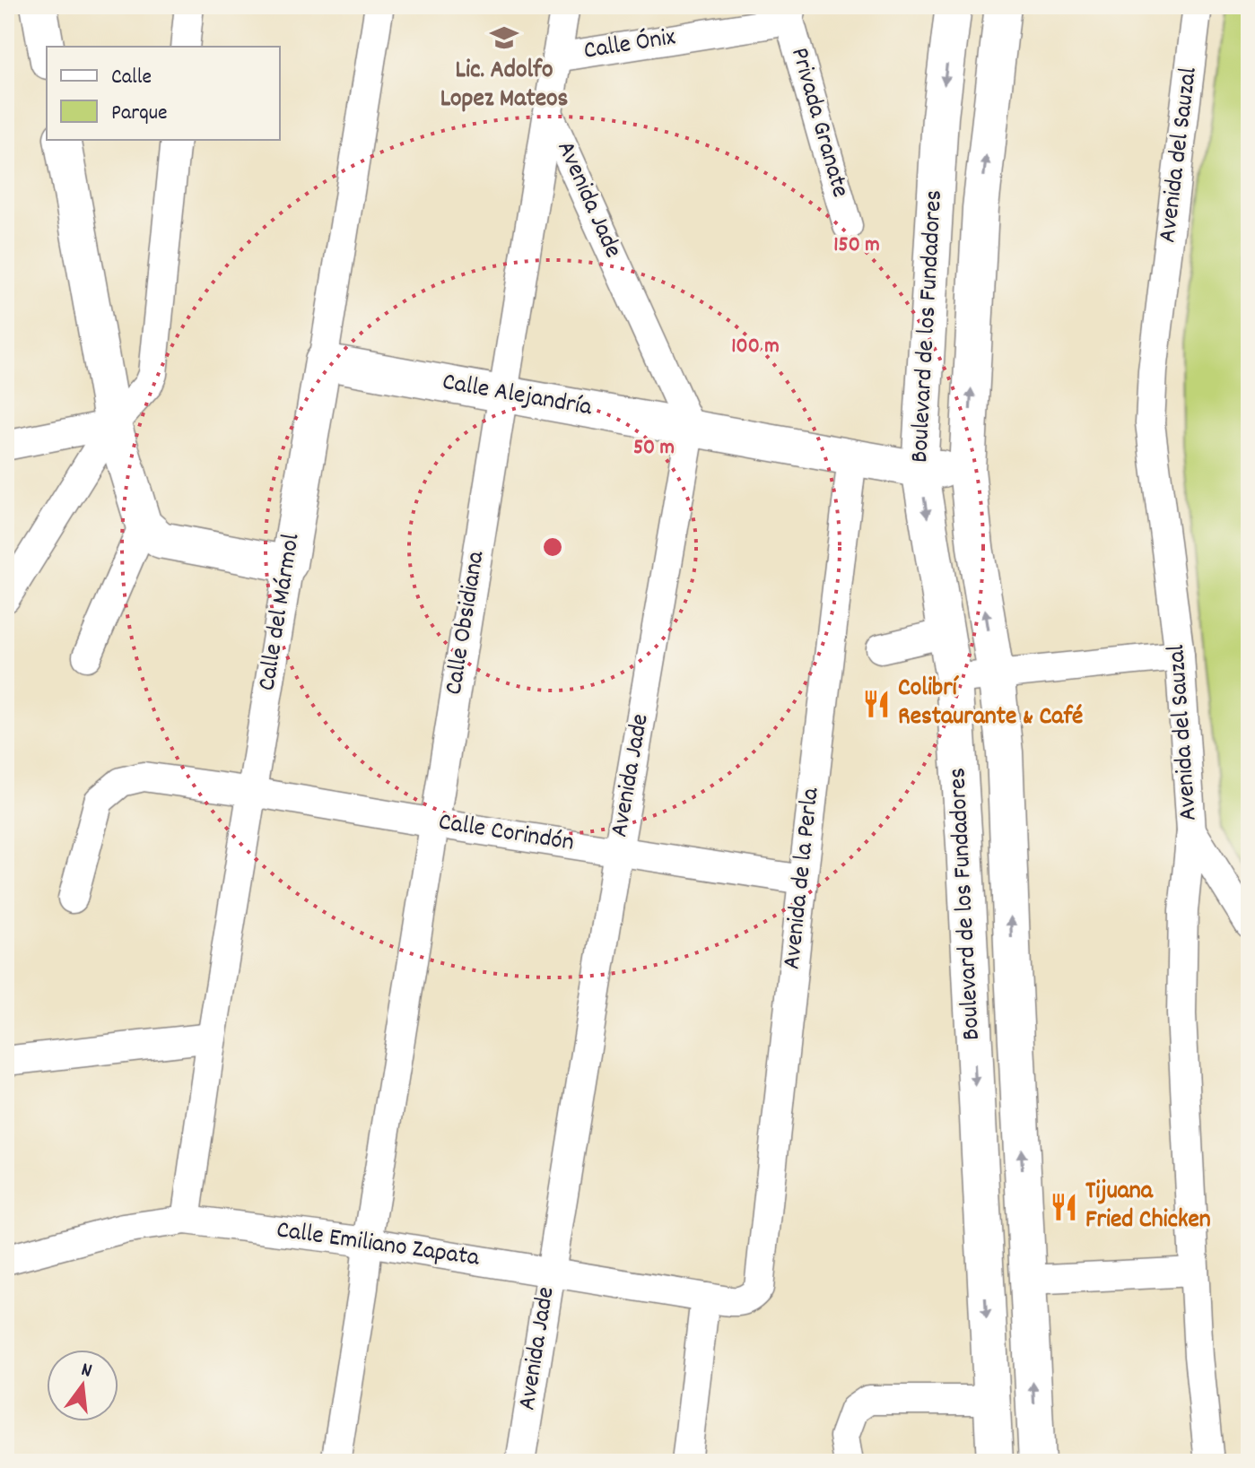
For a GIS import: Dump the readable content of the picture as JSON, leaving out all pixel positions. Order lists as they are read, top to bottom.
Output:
{
  "streets": {
    "main road": ["Boulevard de los Fundadores", "Calle Alejandría", "Calle del Mármol"],
    "street": [
      "Calle Ónix",
      "Privada Granate",
      "Avenida del Sauzal",
      "Avenida Jade",
      "Calle Obsidiana",
      "Calle Corindón",
      "Avenida de la Perla",
      "Calle Emiliano Zapata"
    ]
  },
  "crossings": [
    ["Calle Ónix", "Privada Granate"],
    ["Calle Ónix", "Calle Obsidiana"],
    ["Avenida Jade", "Calle Alejandría"],
    ["Avenida Jade", "Calle Obsidiana"],
    ["Avenida Jade", "Calle Corindón"],
    ["Avenida Jade", "Calle Emiliano Zapata"],
    ["Boulevard de los Fundadores", "Calle Alejandría"],
    ["Calle Alejandría", "Calle del Mármol"],
    ["Calle Alejandría", "Calle Obsidiana"],
    ["Calle Alejandría", "Avenida de la Perla"],
    ["Calle del Mármol", "Calle Corindón"],
    ["Calle del Mármol", "Calle Emiliano Zapata"],
    ["Calle Obsidiana", "Calle Corindón"],
    ["Calle Obsidiana", "Calle Emiliano Zapata"],
    ["Calle Corindón", "Avenida de la Perla"],
    ["Avenida de la Perla", "Calle Emiliano Zapata"]
  ],
  "places": {
    "school or university": ["Lic. Adolfo Lopez Mateos"],
    "restaurant": ["Colibrí Restaurante & Café", "Tijuana Fried Chicken"]
  },
  "legend": ["Calle", "Parque"],
  "north": "top",
  "rings": ["150 m", "100 m", "50 m"]
}
